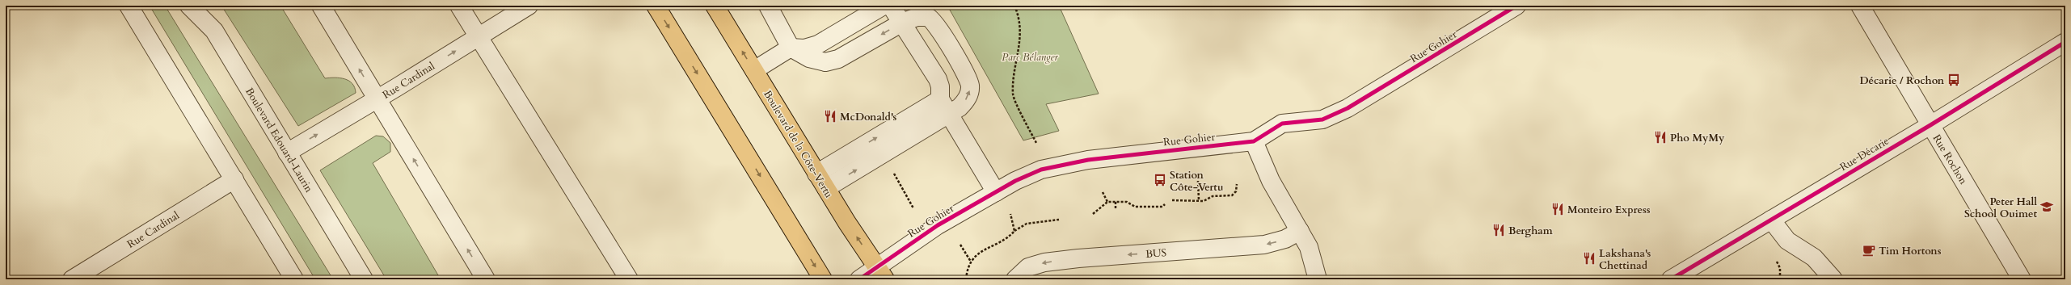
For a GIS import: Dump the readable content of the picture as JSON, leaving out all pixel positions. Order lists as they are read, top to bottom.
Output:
{
  "streets": {
    "main road": ["Boulevard de la Côte-Vertu"],
    "street": [
      "Rue Gohier",
      "Rue Cardinal",
      "Boulevard Edouard-Laurin",
      "Rue Décarie",
      "Rue Rochon",
      "BUS"
    ]
  },
  "crossings": [
    ["Rue Gohier", "Boulevard de la Côte-Vertu"],
    ["Rue Cardinal", "Boulevard Edouard-Laurin"],
    ["Rue Décarie", "Rue Rochon"]
  ],
  "one_way": ["Rue Cardinal", "BUS"],
  "parks": ["Parc Bélanger"],
  "places": {
    "bus stop": ["Décarie / Rochon", "Station Côte-Vertu"],
    "restaurant": [
      "McDonald's",
      "Pho MyMy",
      "Monteiro Express",
      "Bergham",
      "Lakshana's Chettinad"
    ],
    "school or university": ["Peter Hall School Ouimet"],
    "cafe": ["Tim Hortons"]
  }
}
